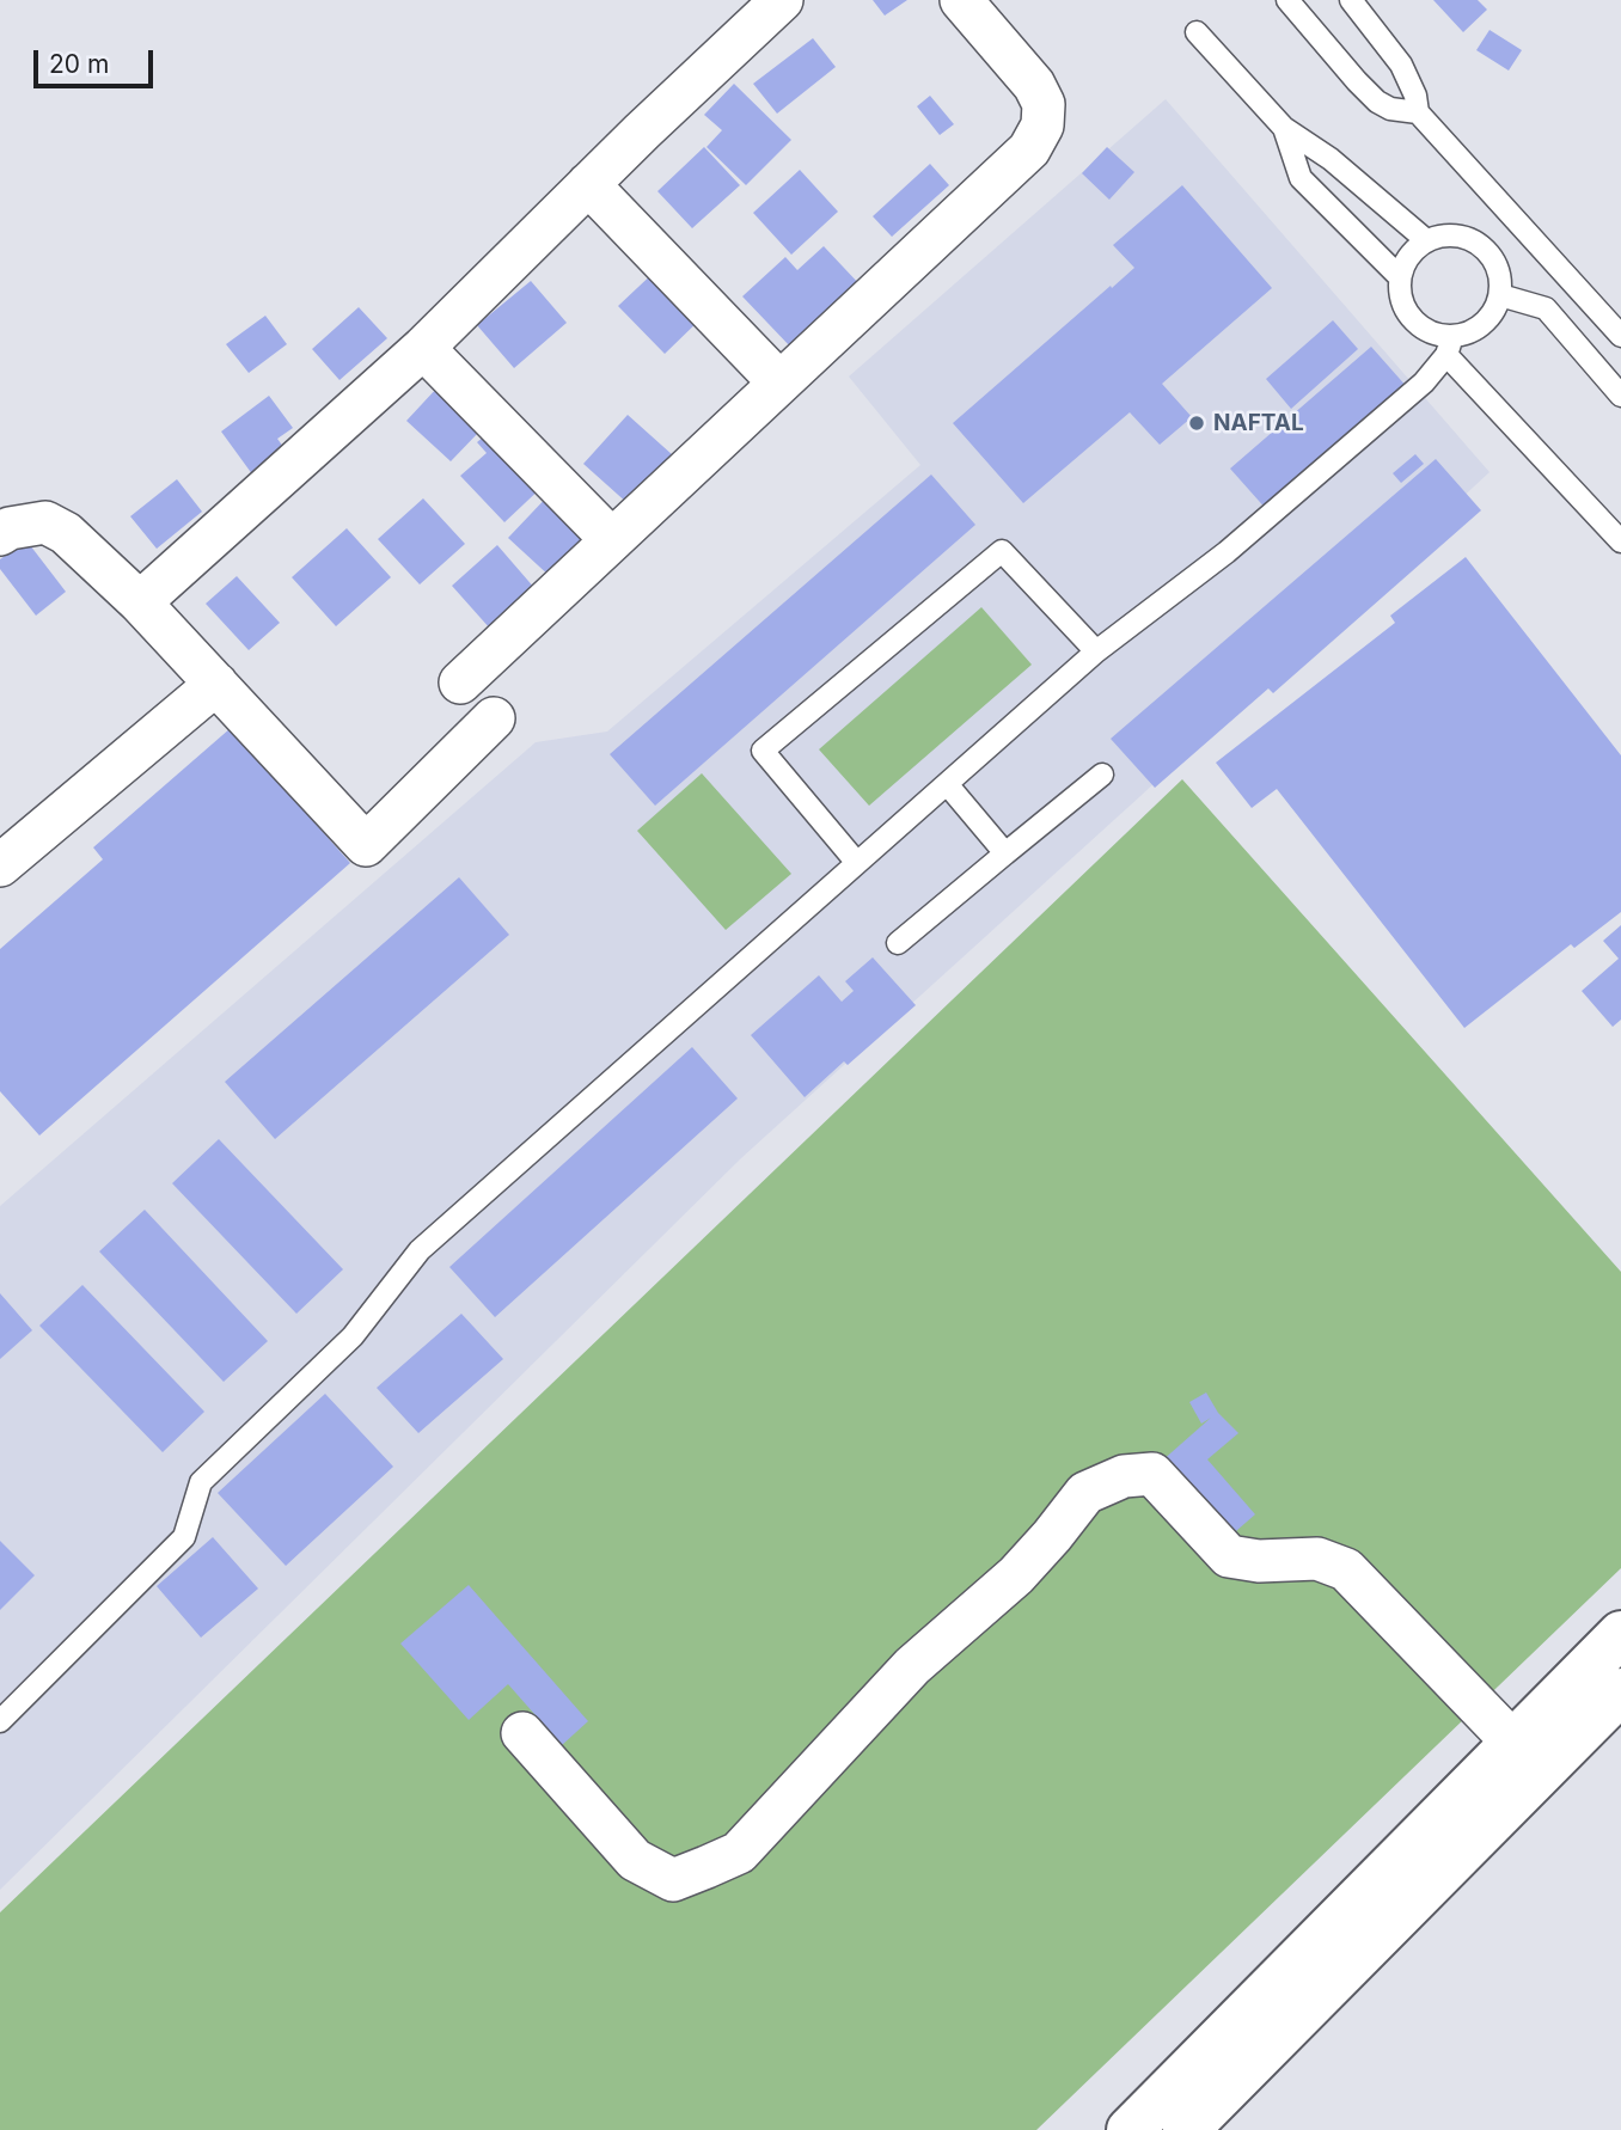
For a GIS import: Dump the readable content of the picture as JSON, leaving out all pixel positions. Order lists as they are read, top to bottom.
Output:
{
  "places": ["NAFTAL"],
  "scale_bar": "20 m"
}
